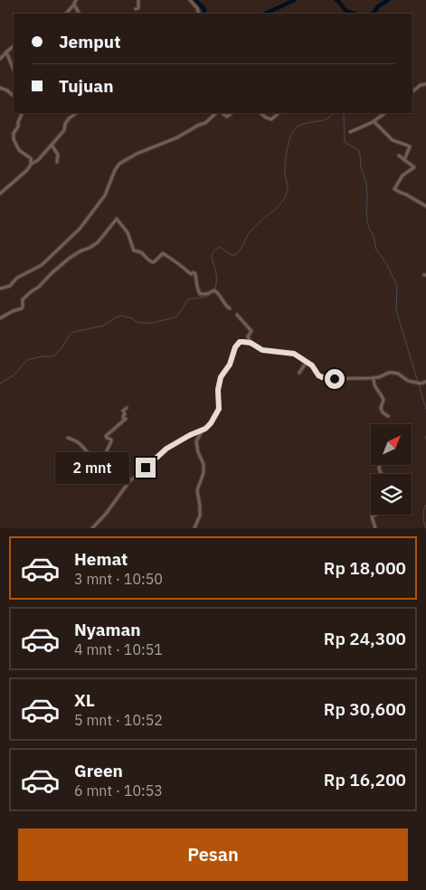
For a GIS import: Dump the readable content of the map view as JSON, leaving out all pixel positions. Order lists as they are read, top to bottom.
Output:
{
  "north": "top right",
  "page": {
    "banner": ["Jemput", "Tujuan"],
    "bubble": "2 mnt",
    "list": [
      {
        "name": "Hemat",
        "note": "3 mnt · 10:50",
        "value": "Rp 18,000"
      },
      {
        "name": "Nyaman",
        "note": "4 mnt · 10:51",
        "value": "Rp 24,300"
      },
      {
        "name": "XL",
        "note": "5 mnt · 10:52",
        "value": "Rp 30,600"
      },
      {
        "name": "Green",
        "note": "6 mnt · 10:53",
        "value": "Rp 16,200"
      }
    ],
    "buttons": "Pesan"
  }
}
